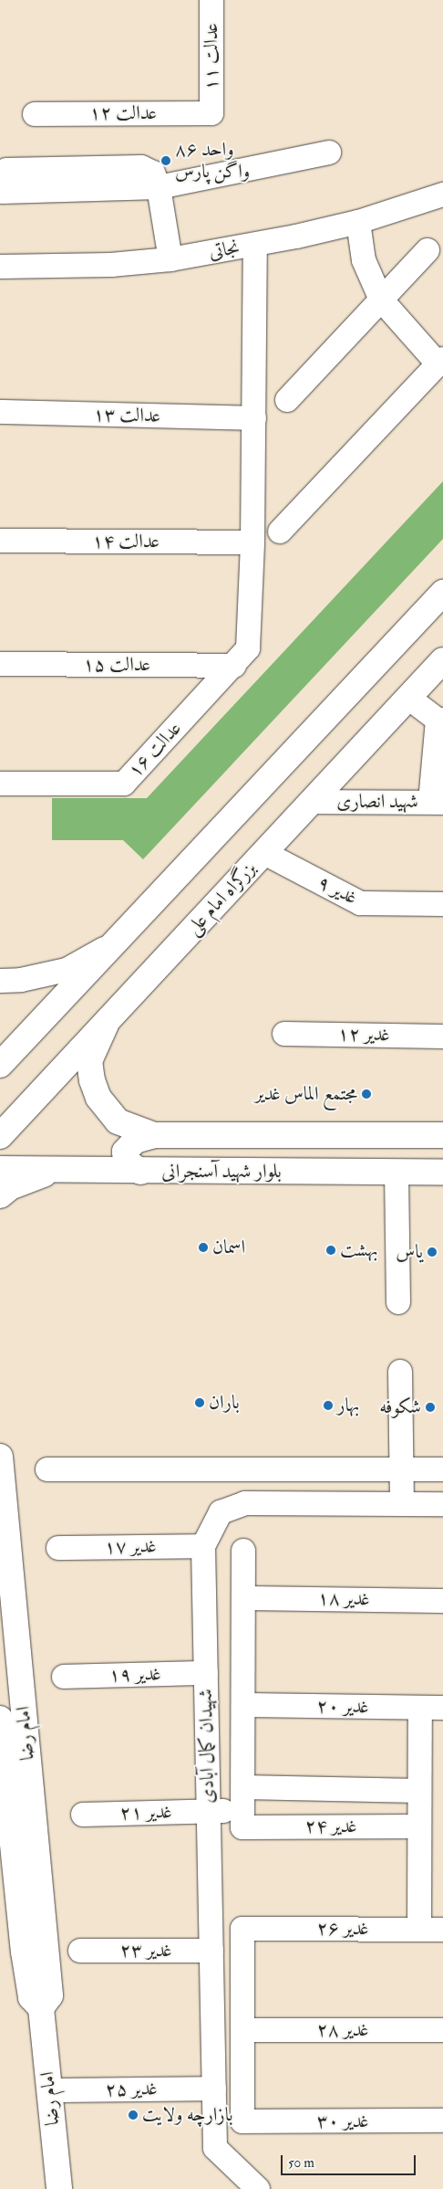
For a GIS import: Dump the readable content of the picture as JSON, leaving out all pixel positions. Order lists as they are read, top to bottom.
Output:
{
  "streets": {
    "main road": ["بزرگراه امام علی", "بلوار شهید آسنجرانی", "امام رضا"],
    "street": [
      "عدالت ۱۱",
      "عدالت ۱۲",
      "نجاتی",
      "عدالت ۱۳",
      "عدالت ۱۴",
      "عدالت ۱۵",
      "عدالت ۱۶",
      "شهید انصاری",
      "غدیر ۹",
      "غدیر ۱۲",
      "غدیر ۱۷",
      "غدیر ۱۸",
      "غدیر ۱۹",
      "غدیر ۲۰",
      "شهیدان کمال آبادی",
      "غدیر ۲۱",
      "غدیر ۲۴",
      "غدیر ۲۶",
      "غدیر ۲۳",
      "غدیر ۲۸",
      "غدیر ۲۵",
      "غدیر ۳۰"
    ]
  },
  "crossings": [
    ["عدالت ۱۱", "عدالت ۱۲"],
    ["نجاتی", "عدالت ۱۶"],
    ["عدالت ۱۳", "عدالت ۱۶"],
    ["عدالت ۱۴", "عدالت ۱۶"],
    ["عدالت ۱۵", "عدالت ۱۶"],
    ["شهید انصاری", "بزرگراه امام علی"],
    ["غدیر ۹", "بزرگراه امام علی"],
    ["بزرگراه امام علی", "بلوار شهید آسنجرانی"],
    ["غدیر ۱۷", "شهیدان کمال آبادی"],
    ["غدیر ۱۹", "شهیدان کمال آبادی"],
    ["امام رضا", "غدیر ۲۵"],
    ["شهیدان کمال آبادی", "غدیر ۲۱"],
    ["شهیدان کمال آبادی", "غدیر ۲۳"],
    ["شهیدان کمال آبادی", "غدیر ۲۵"],
    ["غدیر ۲۱", "غدیر ۲۴"],
    ["غدیر ۲۶", "غدیر ۲۸"],
    ["غدیر ۲۶", "غدیر ۳۰"],
    ["غدیر ۲۸", "غدیر ۳۰"]
  ],
  "places": [
    "۸۶ واحد واگن پارس",
    "مجتمع الماس غدیر",
    "اسمان",
    "بهشت",
    "یاس",
    "باران",
    "بهار",
    "شکوفه",
    "بازارچه ولایت"
  ],
  "scale_bar": "50 m"
}
